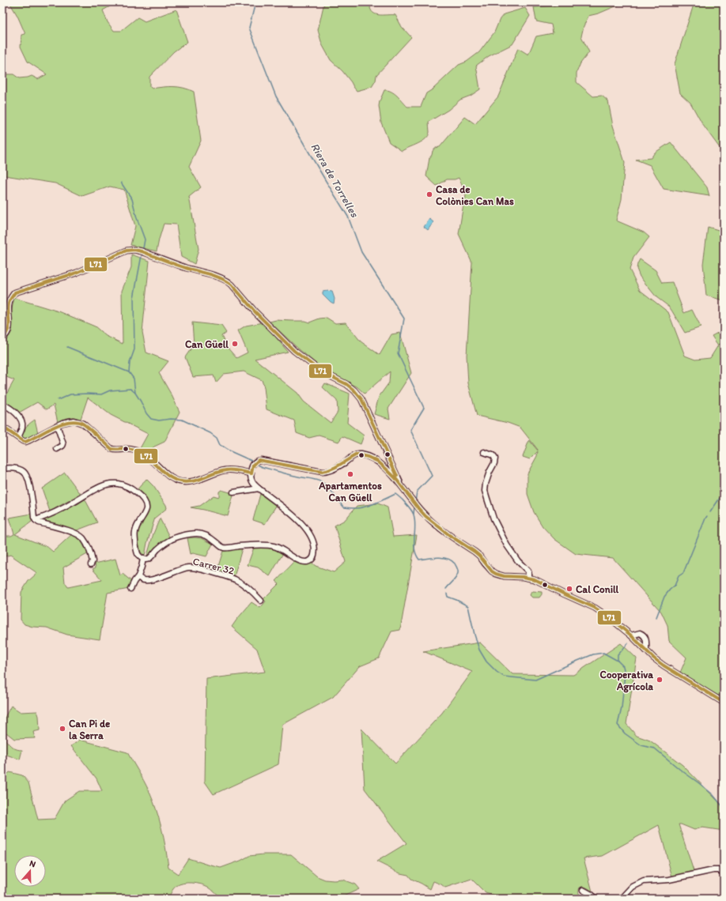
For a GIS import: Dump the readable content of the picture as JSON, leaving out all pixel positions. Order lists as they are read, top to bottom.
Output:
{
  "streets": {
    "street": ["Carrer 32"]
  },
  "water": ["Riera de Torrelles"],
  "places": [
    "Casa de Colònies Can Mas",
    "Can Güell",
    "Apartamentos Can Güell",
    "Cal Conill",
    "Cooperativa Agrícola",
    "Can Pi de la Serra"
  ],
  "lines": ["transit line L71"],
  "north": "top"
}
